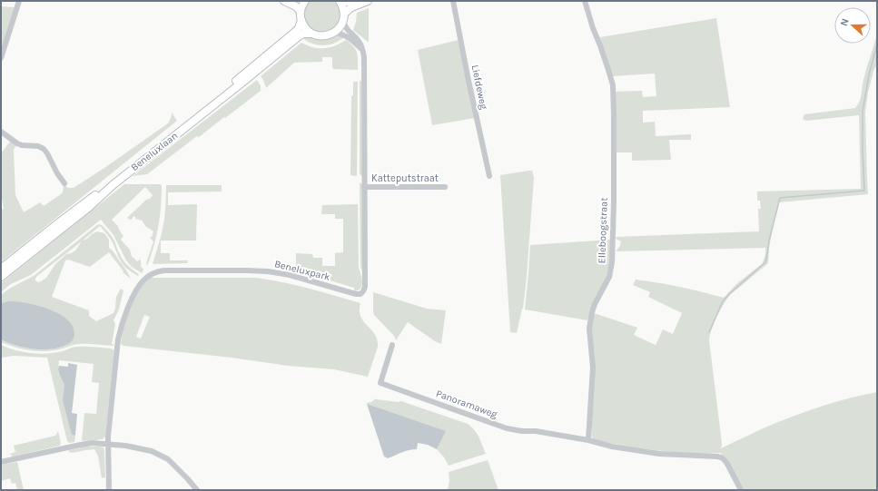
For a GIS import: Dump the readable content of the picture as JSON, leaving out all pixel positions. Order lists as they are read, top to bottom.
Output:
{
  "streets": {
    "main road": ["Beneluxlaan"],
    "street": [
      "Liefdeweg",
      "Katteputstraat",
      "Elleboogstraat",
      "Beneluxpark",
      "Panoramaweg"
    ]
  },
  "crossings": [
    ["Katteputstraat", "Beneluxpark"],
    ["Elleboogstraat", "Panoramaweg"]
  ],
  "north": "left"
}
